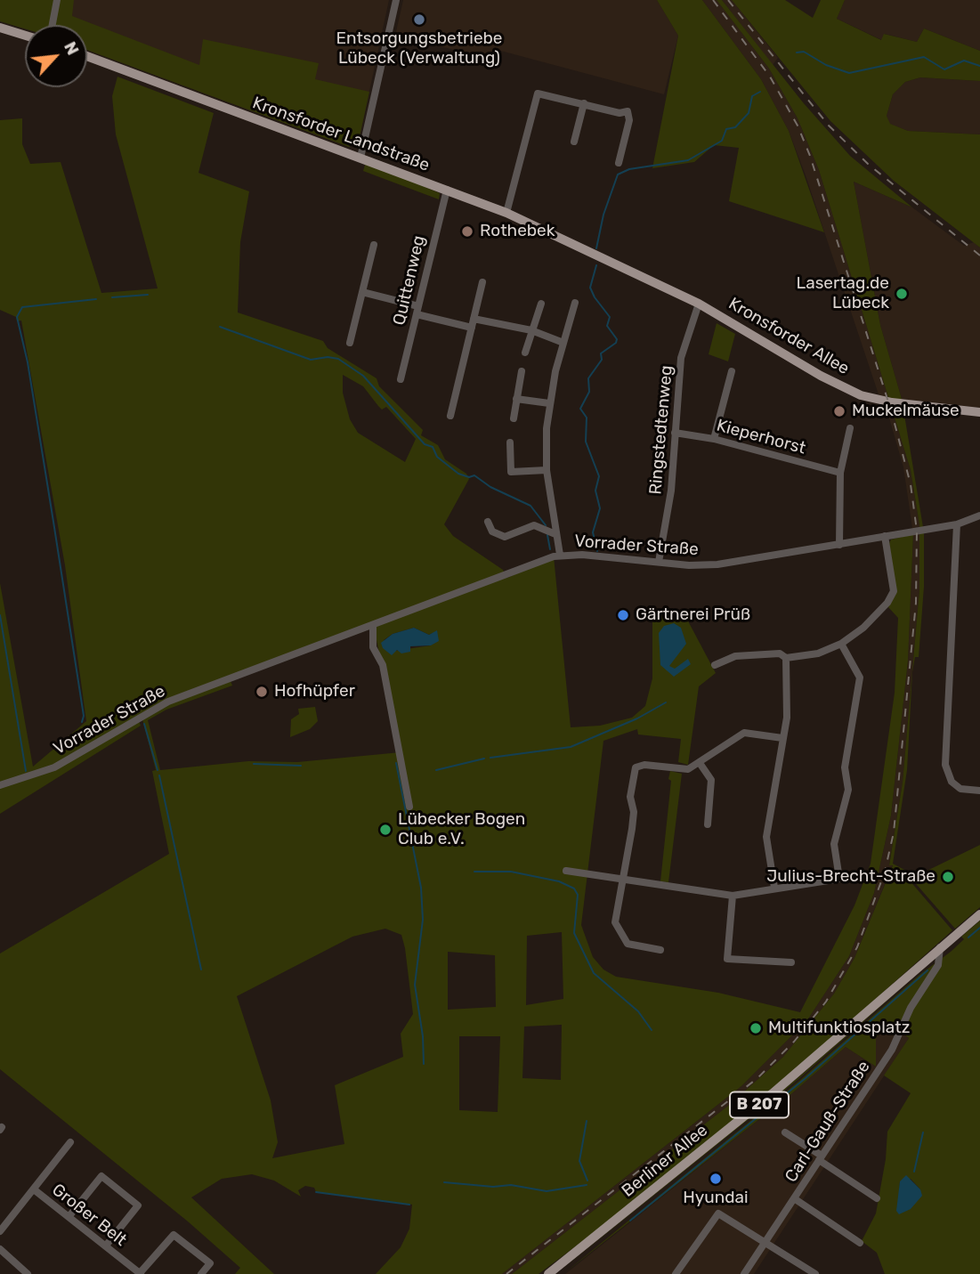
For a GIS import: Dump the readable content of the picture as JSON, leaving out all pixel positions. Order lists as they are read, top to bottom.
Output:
{
  "streets": {
    "main road": [
      "Kronsforder Landstraße",
      "Kronsforder Allee",
      "B 207",
      "Berliner Allee"
    ],
    "street": [
      "Quittenweg",
      "Ringstedtenweg",
      "Kieperhorst",
      "Vorrader Straße",
      "Carl-Gauß-Straße",
      "Großer Belt"
    ]
  },
  "crossings": [
    ["Kronsforder Landstraße", "Quittenweg"],
    ["Kronsforder Landstraße", "Kronsforder Allee"],
    ["Kronsforder Allee", "Ringstedtenweg"],
    ["Ringstedtenweg", "Kieperhorst"],
    ["Ringstedtenweg", "Vorrader Straße"],
    ["B 207", "Carl-Gauß-Straße"],
    ["B 207", "Berliner Allee"],
    ["Carl-Gauß-Straße", "Berliner Allee"]
  ],
  "places": [
    "Entsorgungsbetriebe Lübeck (Verwaltung)",
    "Rothebek",
    "Lasertag.de Lübeck",
    "Muckelmäuse",
    "Gärtnerei Prüß",
    "Hofhüpfer",
    "Lübecker Bogen Club e.V.",
    "Julius-Brecht-Straße",
    "Multifunktiosplatz",
    "Hyundai"
  ],
  "north": "top right"
}
